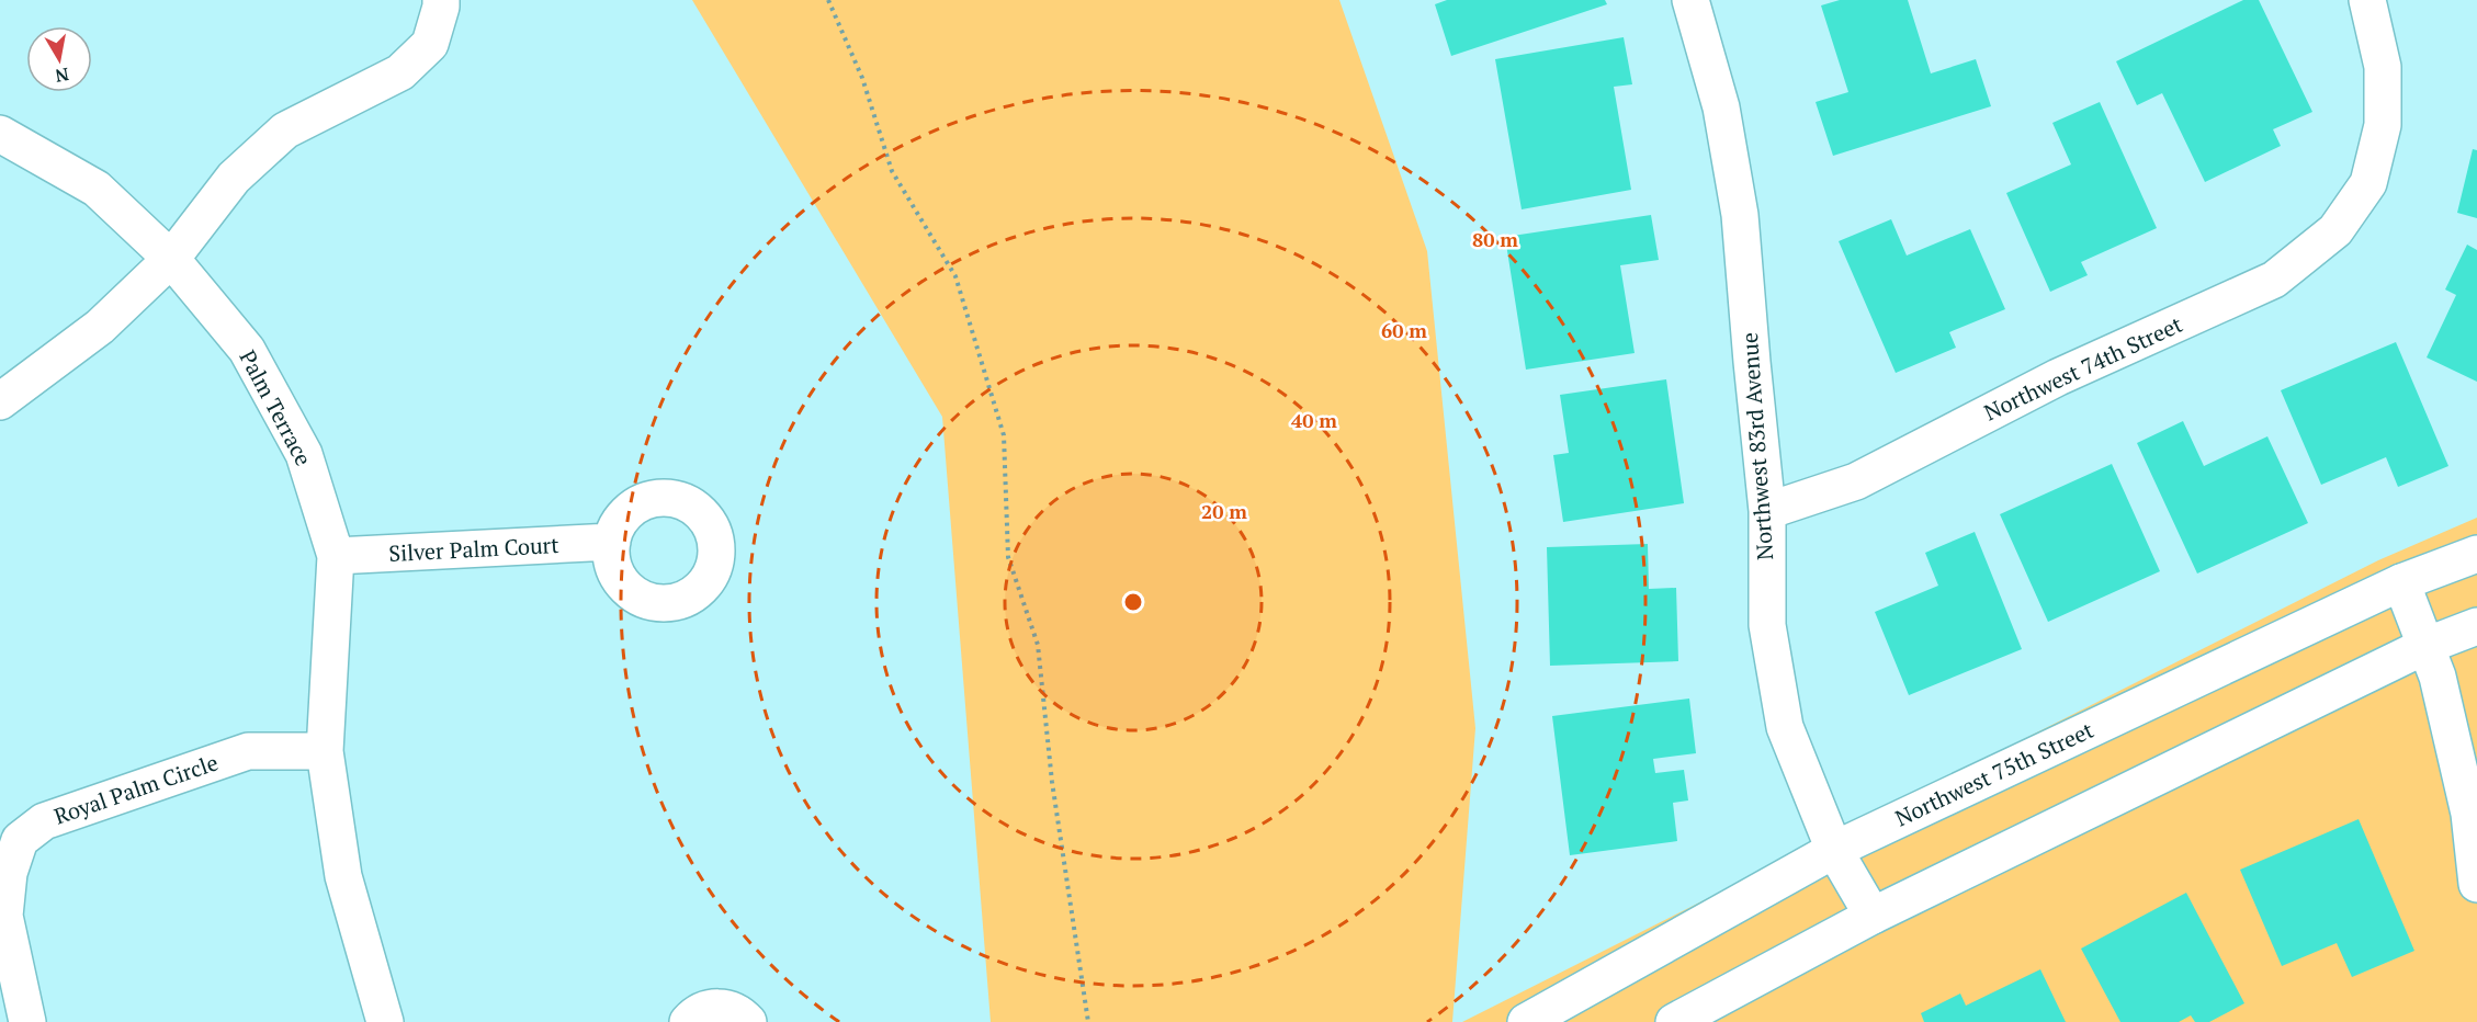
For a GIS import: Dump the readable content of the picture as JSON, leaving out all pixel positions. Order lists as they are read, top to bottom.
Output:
{
  "streets": {
    "street": [
      "Northwest 74th Street",
      "Palm Terrace",
      "Northwest 83rd Avenue",
      "Silver Palm Court",
      "Northwest 75th Street",
      "Royal Palm Circle"
    ]
  },
  "crossings": [
    ["Northwest 74th Street", "Northwest 83rd Avenue"],
    ["Palm Terrace", "Silver Palm Court"],
    ["Palm Terrace", "Royal Palm Circle"],
    ["Northwest 83rd Avenue", "Northwest 75th Street"]
  ],
  "north": "bottom",
  "rings": [
    "80 m",
    "60 m",
    "40 m",
    "20 m"
  ]
}
